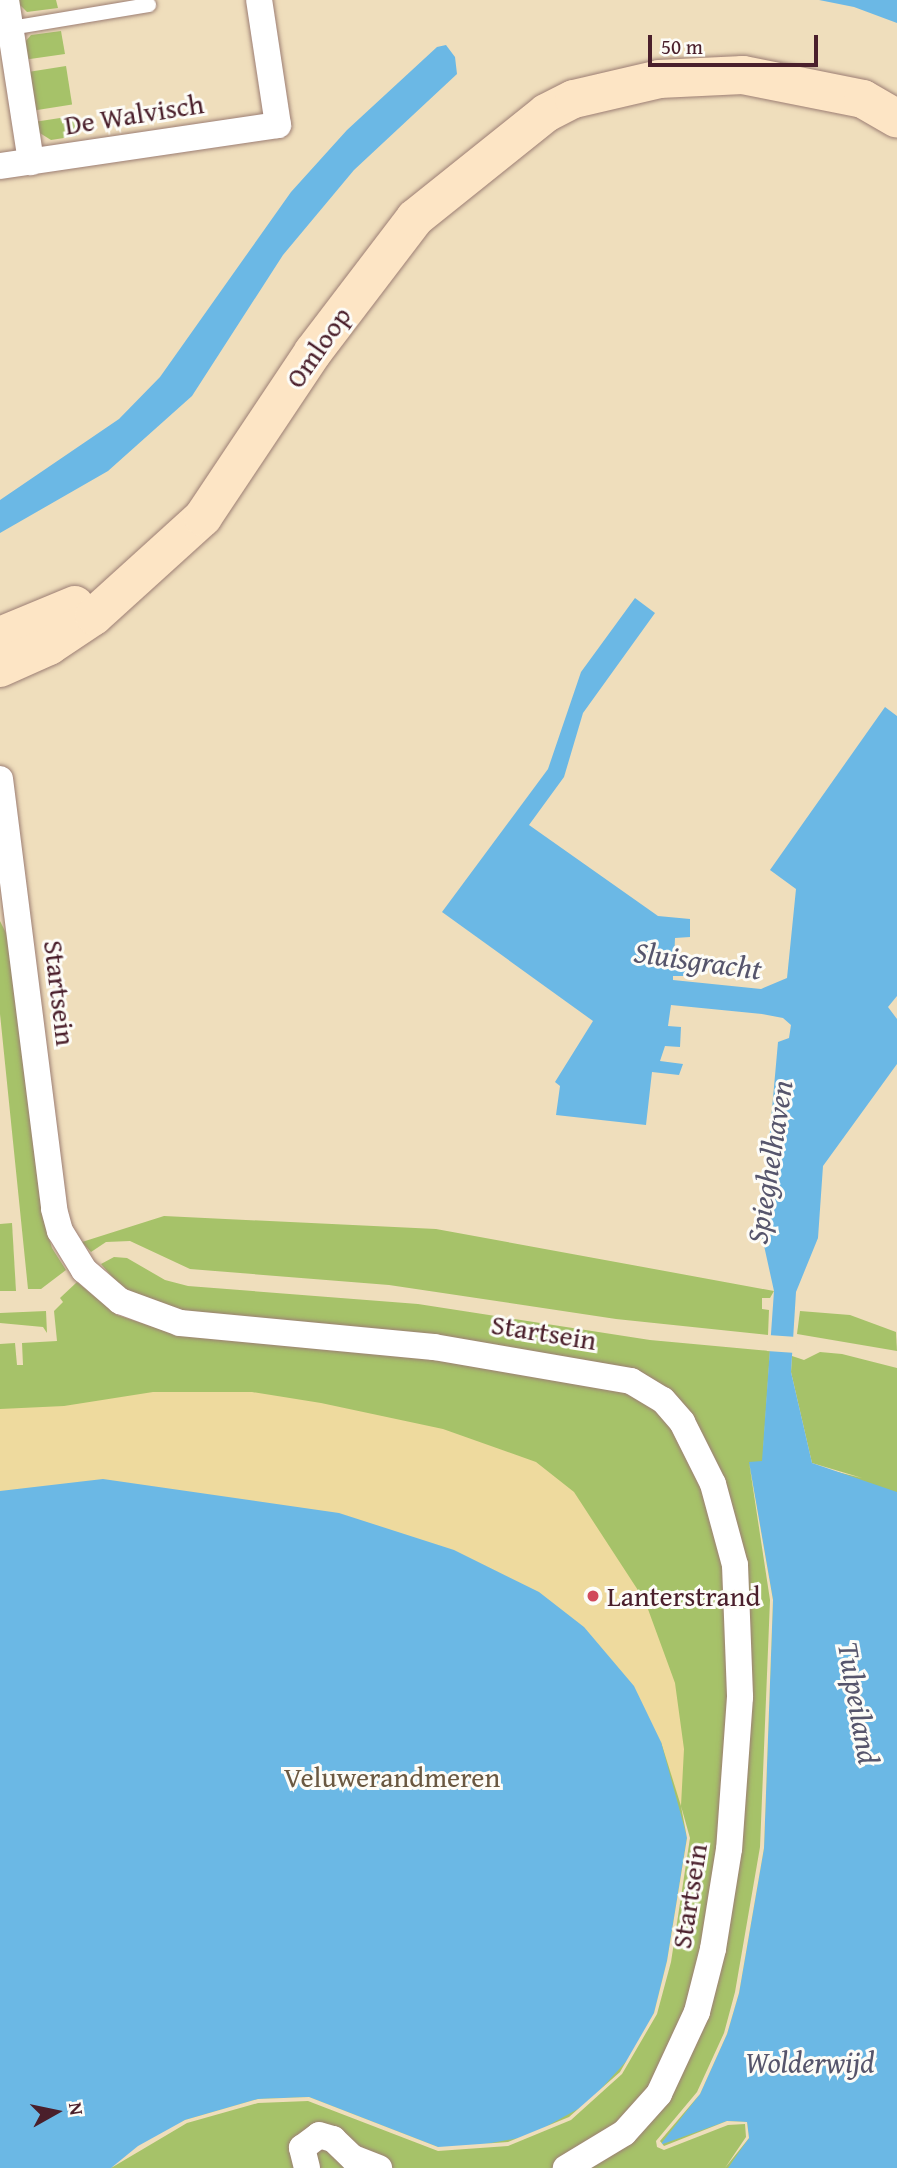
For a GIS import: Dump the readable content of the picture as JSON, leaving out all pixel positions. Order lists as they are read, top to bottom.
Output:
{
  "streets": {
    "main road": ["Omloop"],
    "street": ["De Walvisch", "Startsein"]
  },
  "water": [
    "Sluisgracht",
    "Spieghelhaven",
    "Tulpeiland",
    "Wolderwijd"
  ],
  "parks": ["Veluwerandmeren"],
  "places": ["Lanterstrand"],
  "scale_bar": "50 m",
  "north": "right"
}
